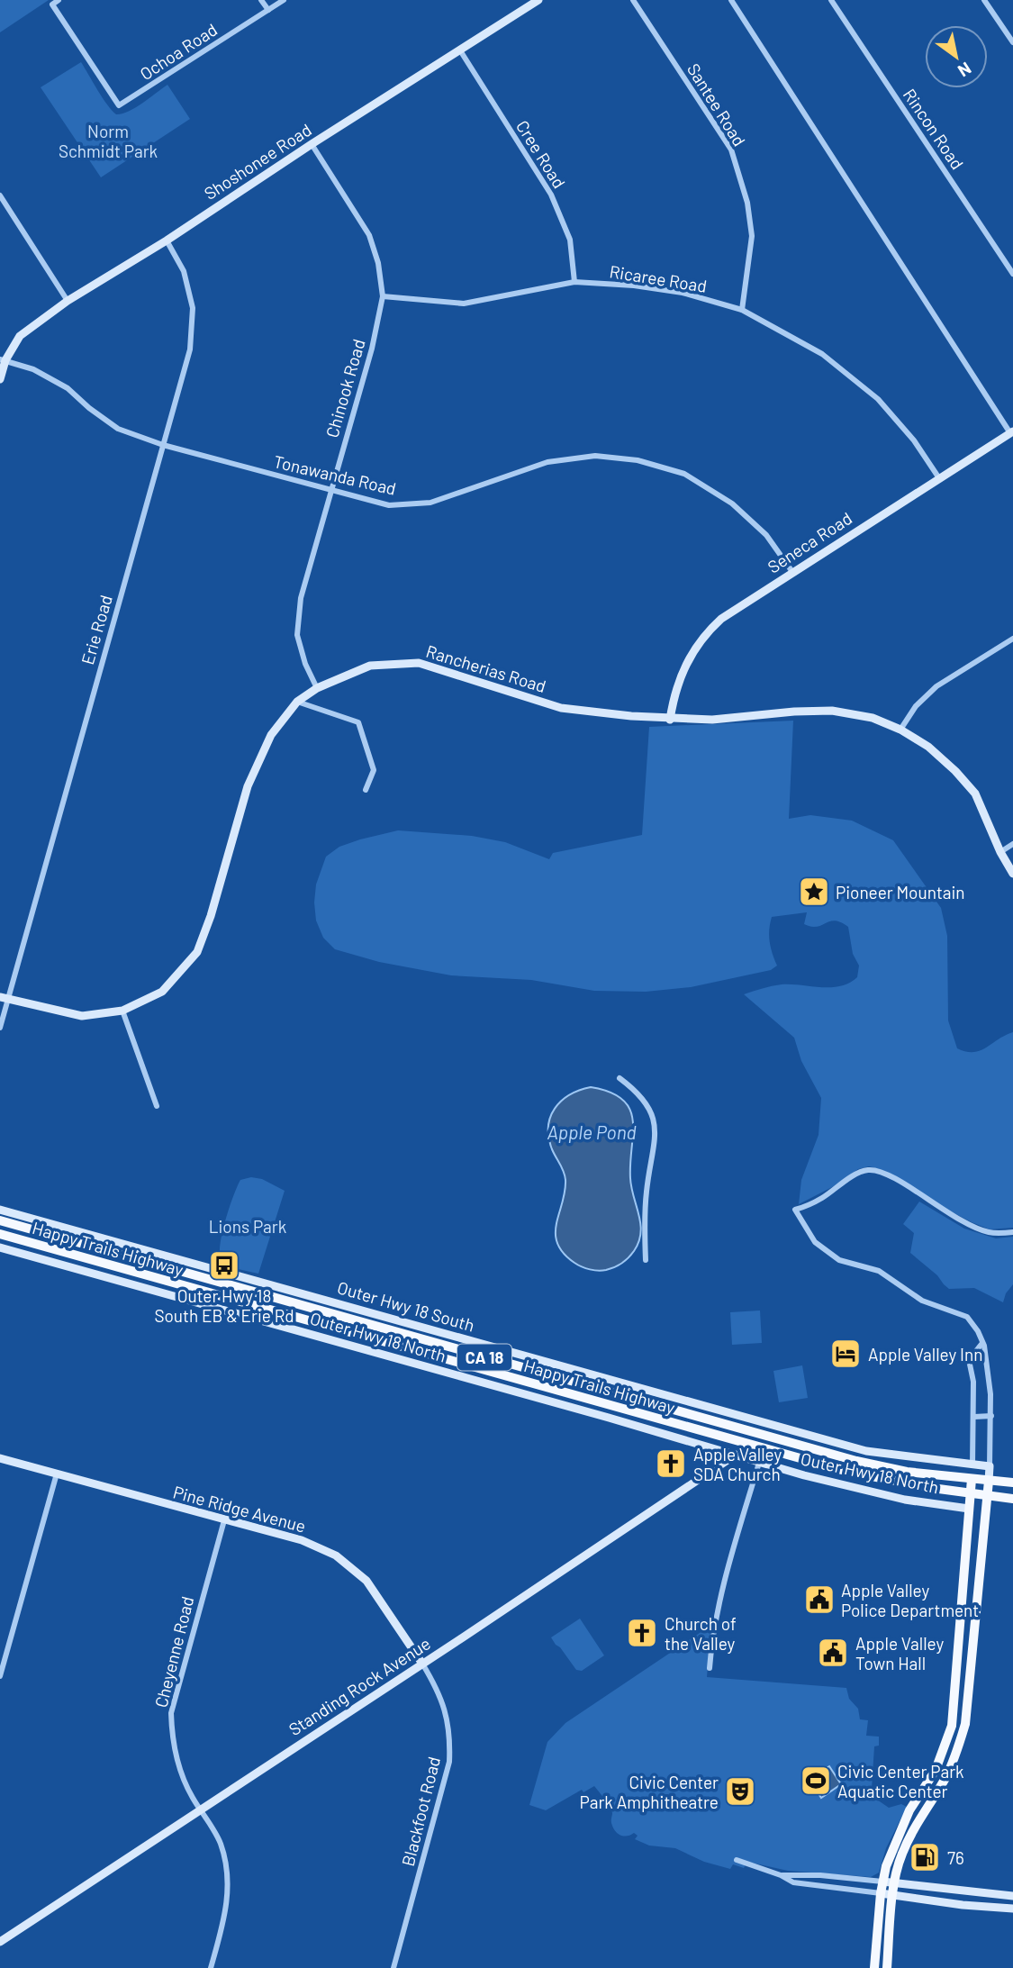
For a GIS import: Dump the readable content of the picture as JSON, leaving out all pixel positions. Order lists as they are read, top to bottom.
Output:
{
  "streets": {
    "main road": ["Happy Trails Highway", "CA 18"],
    "street": [
      "Ochoa Road",
      "Santee Road",
      "Rincon Road",
      "Cree Road",
      "Shoshonee Road",
      "Ricaree Road",
      "Chinook Road",
      "Tonawanda Road",
      "Seneca Road",
      "Erie Road",
      "Rancherias Road",
      "Outer Hwy 18 South",
      "Outer Hwy 18 North",
      "Pine Ridge Avenue",
      "Cheyenne Road",
      "Standing Rock Avenue",
      "Blackfoot Road"
    ]
  },
  "crossings": [
    ["Santee Road", "Ricaree Road"],
    ["Cree Road", "Shoshonee Road"],
    ["Cree Road", "Ricaree Road"],
    ["Shoshonee Road", "Chinook Road"],
    ["Shoshonee Road", "Tonawanda Road"],
    ["Shoshonee Road", "Erie Road"],
    ["Ricaree Road", "Chinook Road"],
    ["Ricaree Road", "Seneca Road"],
    ["Chinook Road", "Tonawanda Road"],
    ["Chinook Road", "Rancherias Road"],
    ["Tonawanda Road", "Seneca Road"],
    ["Tonawanda Road", "Erie Road"],
    ["Seneca Road", "Rancherias Road"],
    ["Erie Road", "Rancherias Road"],
    ["Outer Hwy 18 North", "Standing Rock Avenue"],
    ["Pine Ridge Avenue", "Cheyenne Road"],
    ["Pine Ridge Avenue", "Standing Rock Avenue"],
    ["Pine Ridge Avenue", "Blackfoot Road"],
    ["Cheyenne Road", "Standing Rock Avenue"],
    ["Standing Rock Avenue", "Blackfoot Road"]
  ],
  "water": ["Apple Pond"],
  "parks": ["Norm Schmidt Park", "Lions Park"],
  "places": {
    "place": ["Pioneer Mountain"],
    "bus stop": ["Outer Hwy 18 South EB & Erie Rd"],
    "hotel": ["Apple Valley Inn"],
    "church": ["Apple Valley SDA Church", "Church of the Valley"],
    "public building": ["Apple Valley Police Department", "Apple Valley Town Hall"],
    "sports": ["Civic Center Park Aquatic Center"],
    "theatre": ["Civic Center Park Amphitheatre"],
    "fuel station": ["76"]
  },
  "north": "bottom right"
}
